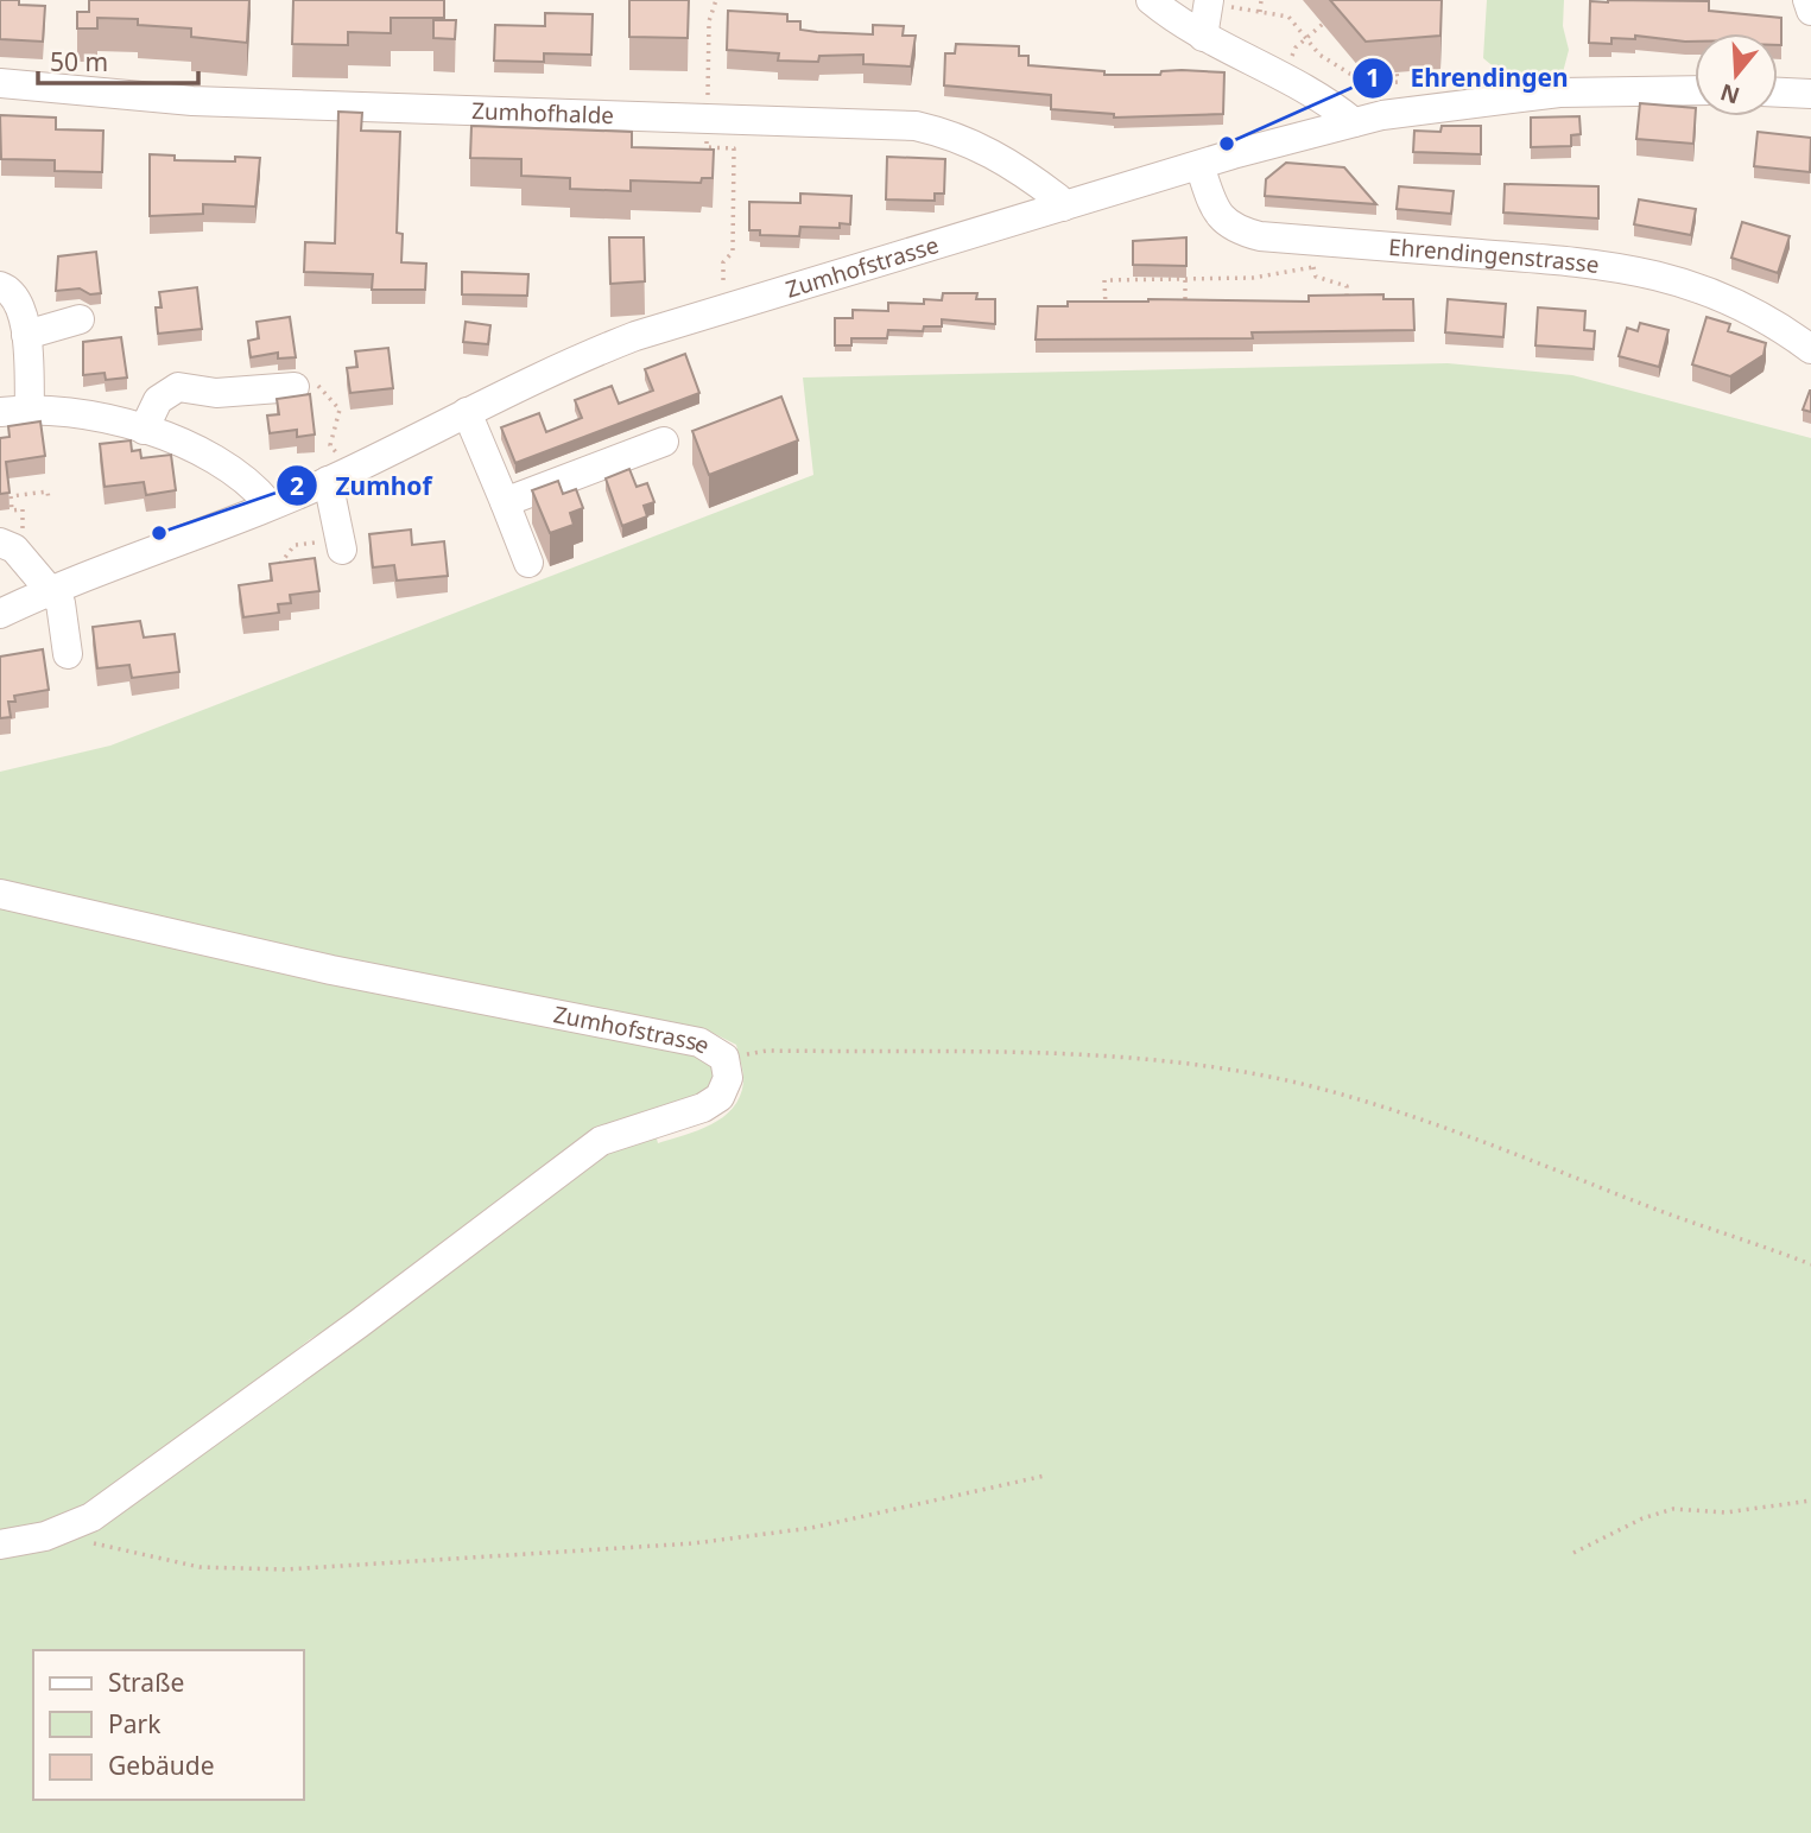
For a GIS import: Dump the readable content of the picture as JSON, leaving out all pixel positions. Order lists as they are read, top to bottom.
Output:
{
  "streets": {
    "street": ["Zumhofhalde", "Ehrendingenstrasse", "Zumhofstrasse"]
  },
  "crossings": [
    ["Zumhofhalde", "Zumhofstrasse"],
    ["Ehrendingenstrasse", "Zumhofstrasse"]
  ],
  "places": ["Ehrendingen", "Zumhof"],
  "legend": ["Straße", "Park", "Gebäude"],
  "scale_bar": "50 m",
  "north": "bottom"
}
